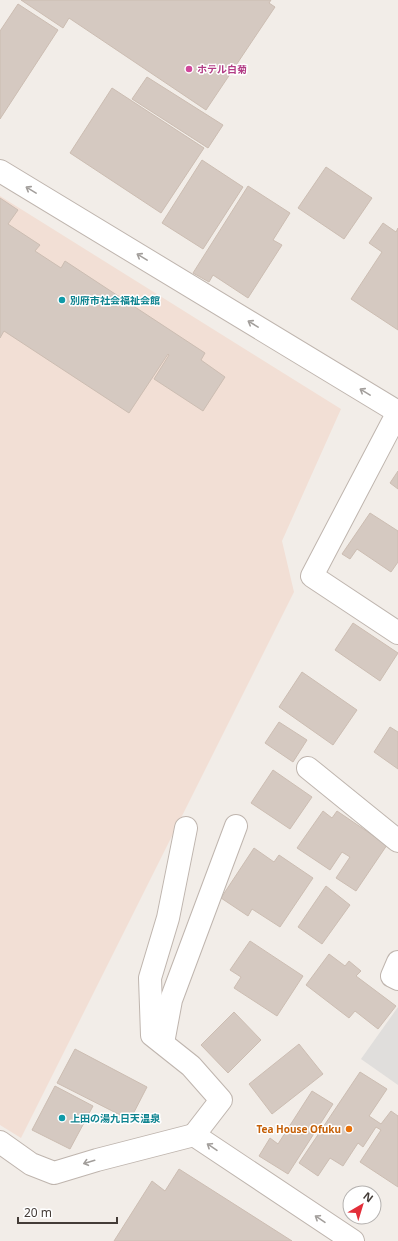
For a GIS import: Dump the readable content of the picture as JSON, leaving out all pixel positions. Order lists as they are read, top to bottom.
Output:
{
  "places": [
    "ホテル白菊",
    "別府市社会福祉会館",
    "上田の湯九日天温泉",
    "Tea House Ofuku"
  ],
  "scale_bar": "20 m",
  "north": "top right"
}
